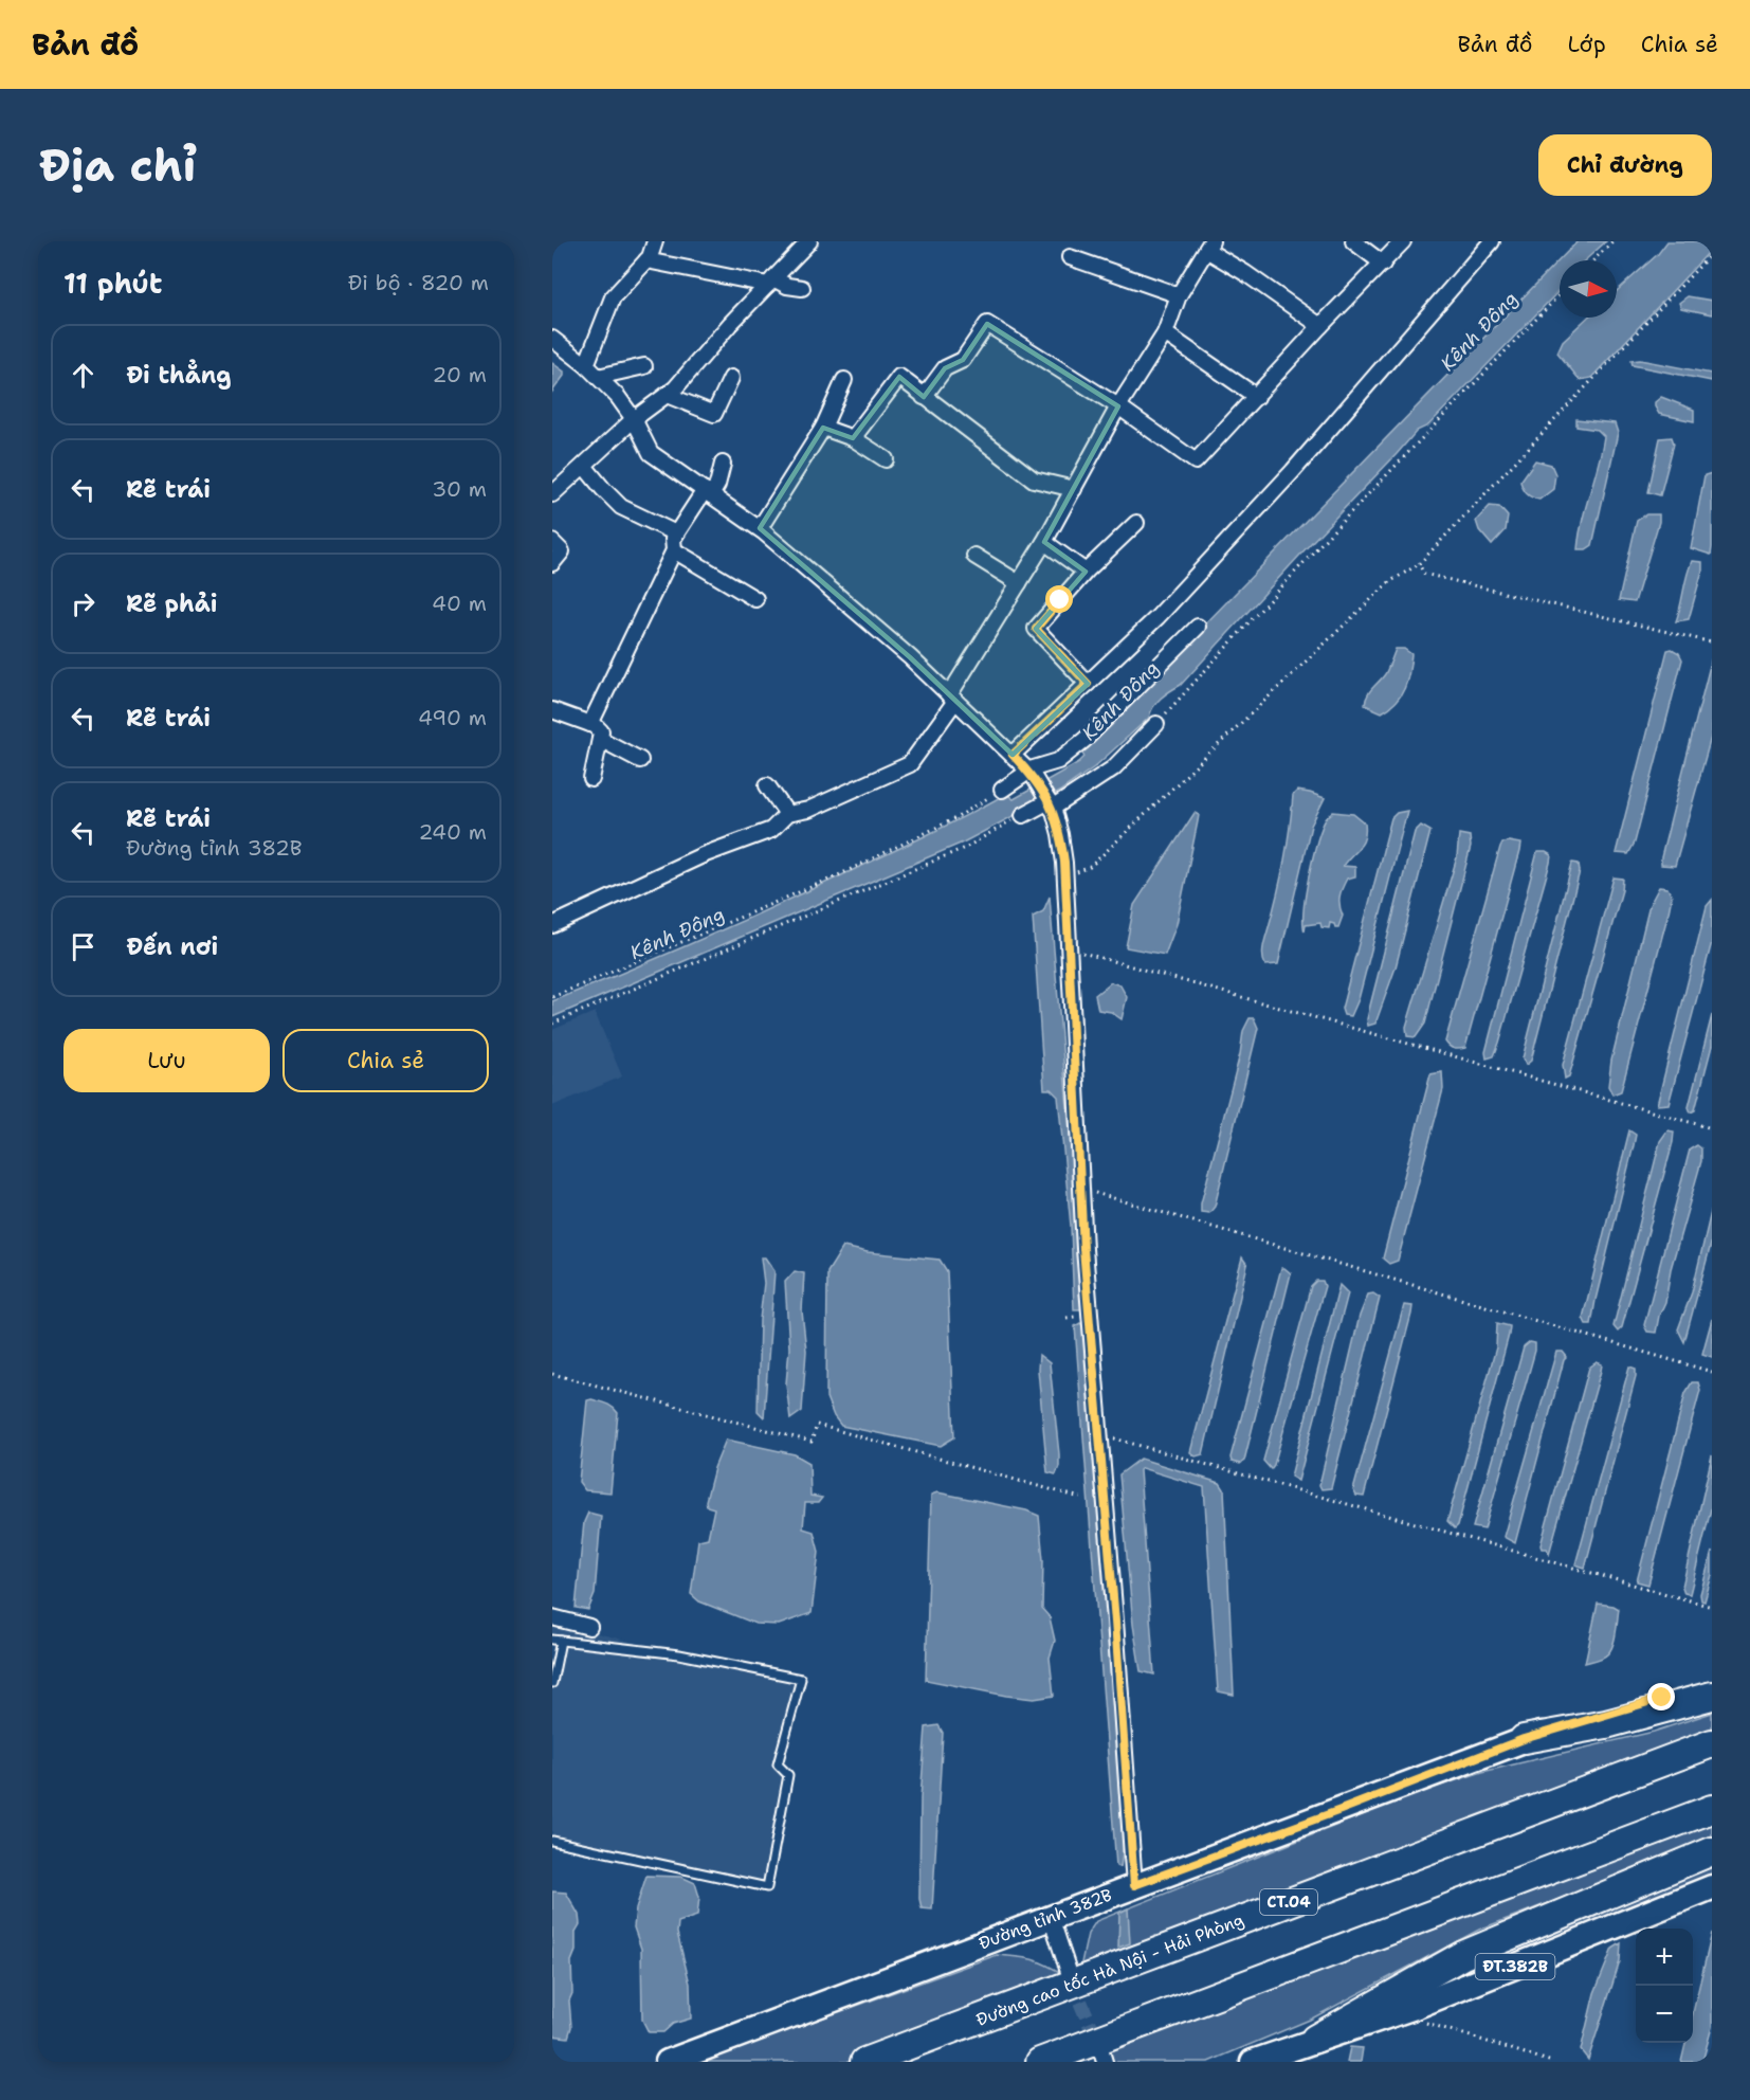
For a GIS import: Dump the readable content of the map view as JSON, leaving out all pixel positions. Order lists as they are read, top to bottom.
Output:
{
  "streets": {
    "highway": ["CT.04", "Đường cao tốc Hà Nội - Hải Phòng"],
    "main road": ["Đường tỉnh 382B", "ĐT.382B"]
  },
  "water": ["Kênh Đông"],
  "north": "right",
  "page": {
    "header": "Bản đồ",
    "nav": ["Bản đồ", "Lớp", "Chia sẻ"],
    "buttons": [
      "Chỉ đường",
      ["Lưu", "Chia sẻ"]
    ],
    "title": "Địa chỉ",
    "heading": ["11 phút", "Đi bộ · 820 m"],
    "list": [
      ["Đi thẳng", "20 m"],
      ["Rẽ trái", "30 m"],
      ["Rẽ phải", "40 m"],
      ["Rẽ trái", "490 m"],
      ["Rẽ trái", "Đường tỉnh 382B", "240 m"],
      "Đến nơi"
    ],
    "map_buttons": ["+", "−"]
  }
}
